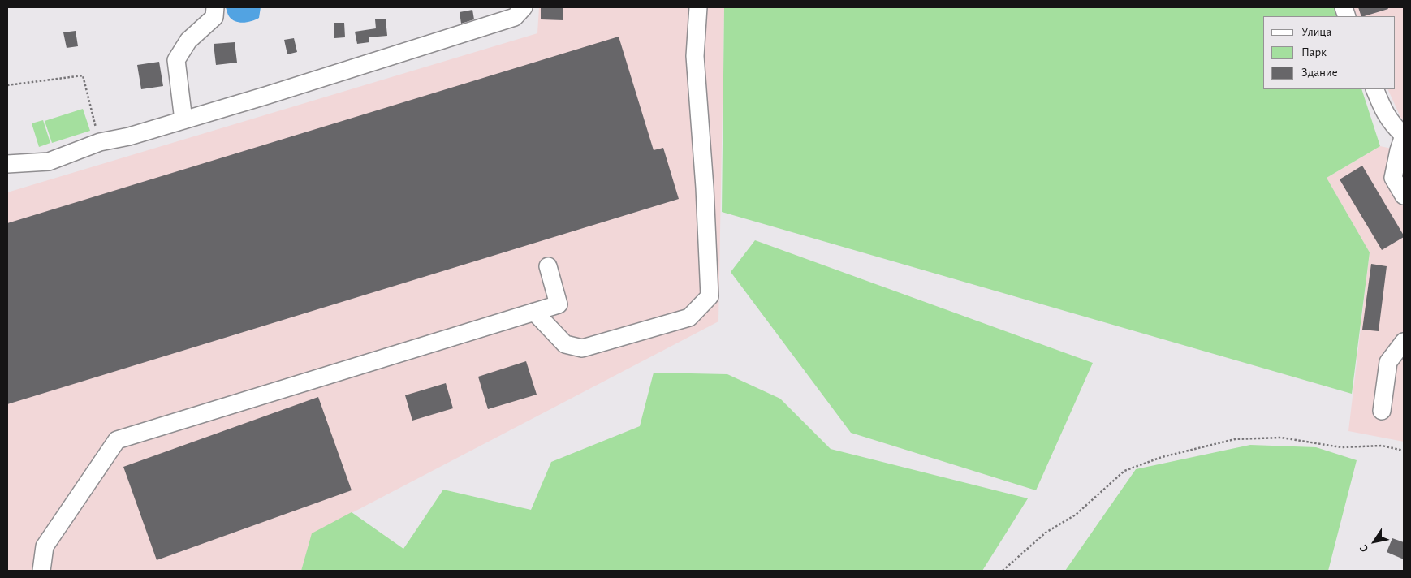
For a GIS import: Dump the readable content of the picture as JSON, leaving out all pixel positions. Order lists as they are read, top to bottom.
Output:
{
  "legend": ["Улица", "Парк", "Здание"],
  "north": "bottom left"
}
